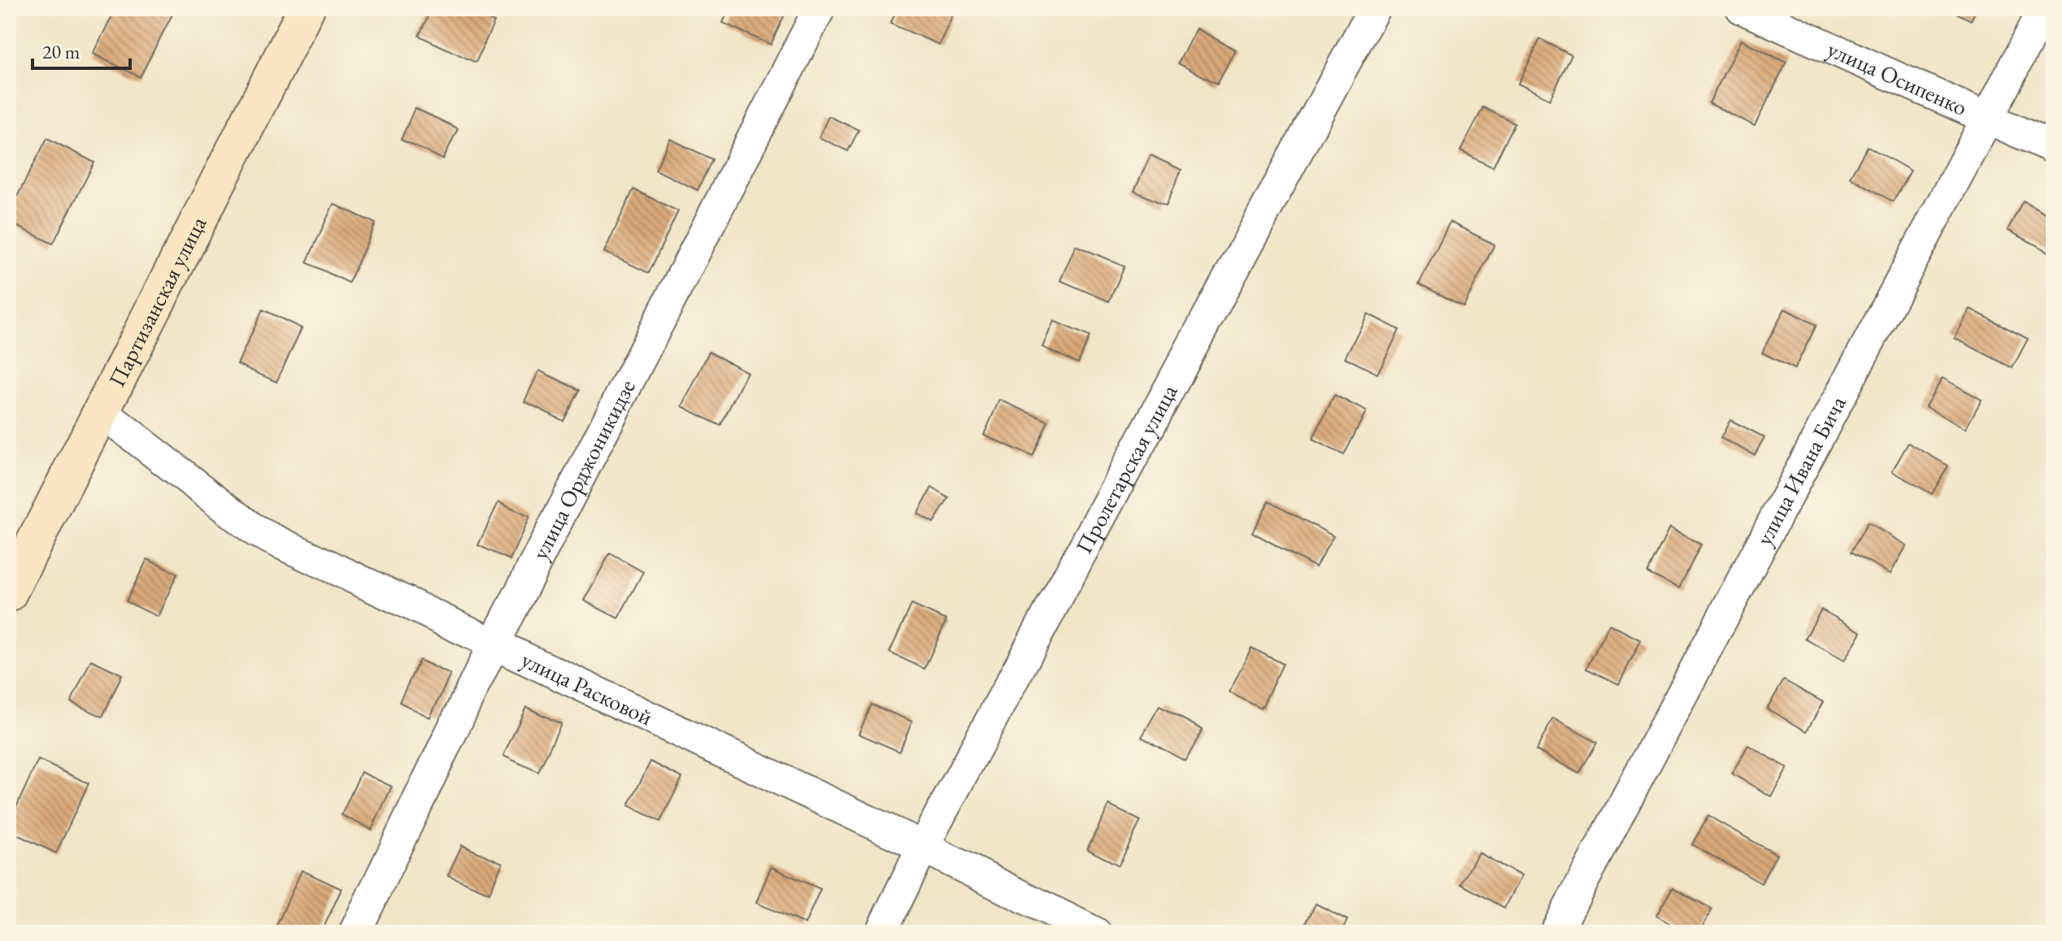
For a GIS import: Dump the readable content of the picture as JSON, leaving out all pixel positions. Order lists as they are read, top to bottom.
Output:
{
  "streets": {
    "main road": ["Партизанская улица"],
    "street": [
      "улица Осипенко",
      "улица Орджоникидзе",
      "Пролетарская улица",
      "улица Ивана Бича",
      "улица Расковой"
    ]
  },
  "crossings": [
    ["улица Осипенко", "улица Ивана Бича"],
    ["Партизанская улица", "улица Расковой"],
    ["улица Орджоникидзе", "улица Расковой"],
    ["Пролетарская улица", "улица Расковой"]
  ],
  "scale_bar": "20 m"
}
